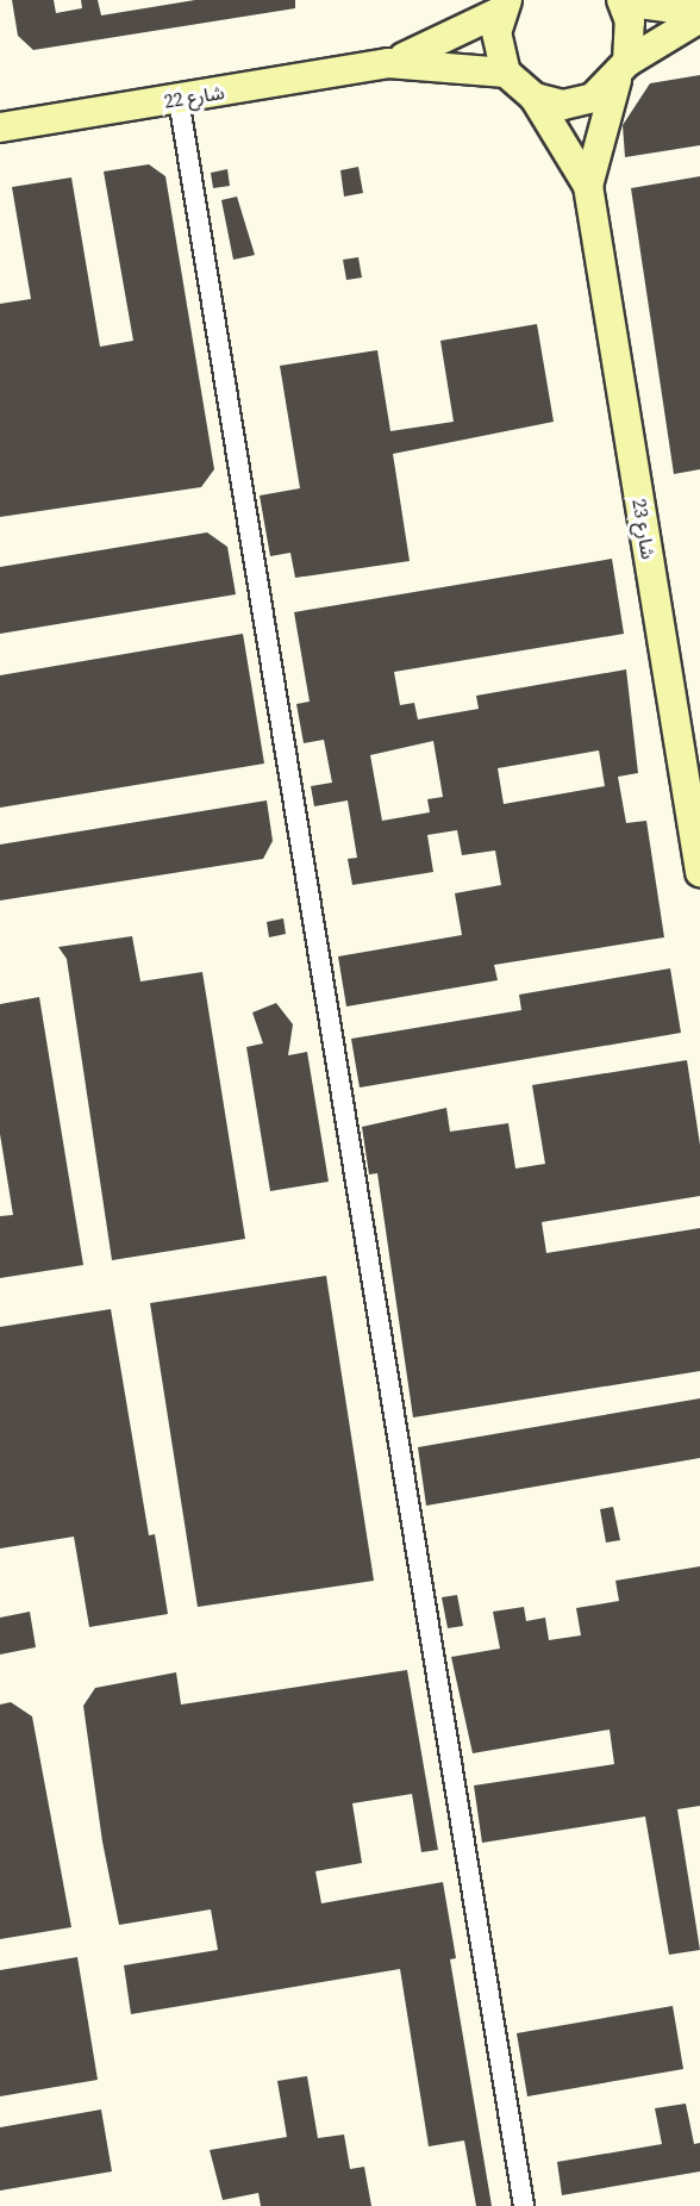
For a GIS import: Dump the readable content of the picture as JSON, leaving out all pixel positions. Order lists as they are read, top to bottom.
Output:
{
  "streets": {
    "street": ["شارع 22", "شارع 23"]
  },
  "crossings": [
    ["شارع 22", "شارع 23"]
  ]
}
